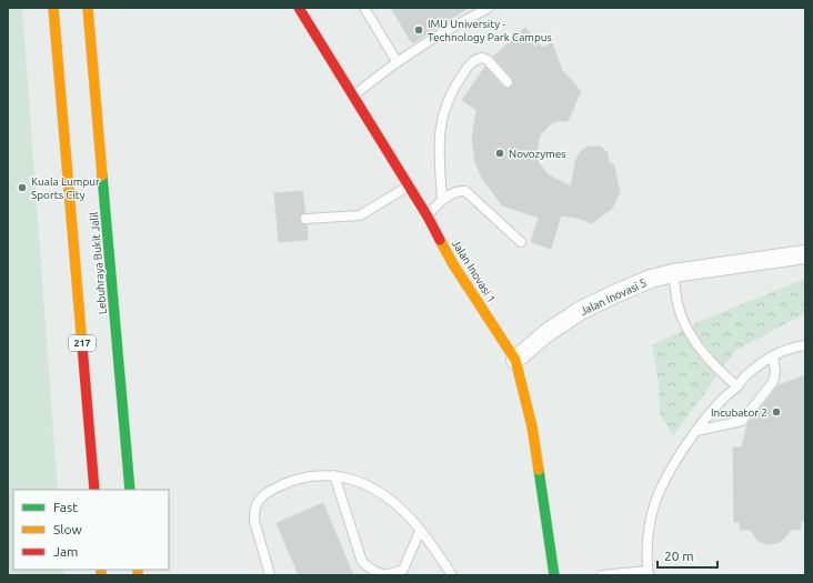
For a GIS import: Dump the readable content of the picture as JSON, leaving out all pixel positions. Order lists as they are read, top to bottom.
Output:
{
  "streets": {
    "main road": ["Lebuhraya Bukit Jalil", "Jalan Inovasi 1", "217"],
    "street": ["Jalan Inovasi 5"]
  },
  "crossings": [
    ["Jalan Inovasi 1", "Jalan Inovasi 5"]
  ],
  "places": [
    "IMU University - Technology Park Campus",
    "Novozymes",
    "Kuala Lumpur Sports City",
    "Incubator 2"
  ],
  "legend": ["Fast", "Slow", "Jam"],
  "scale_bar": "20 m"
}
